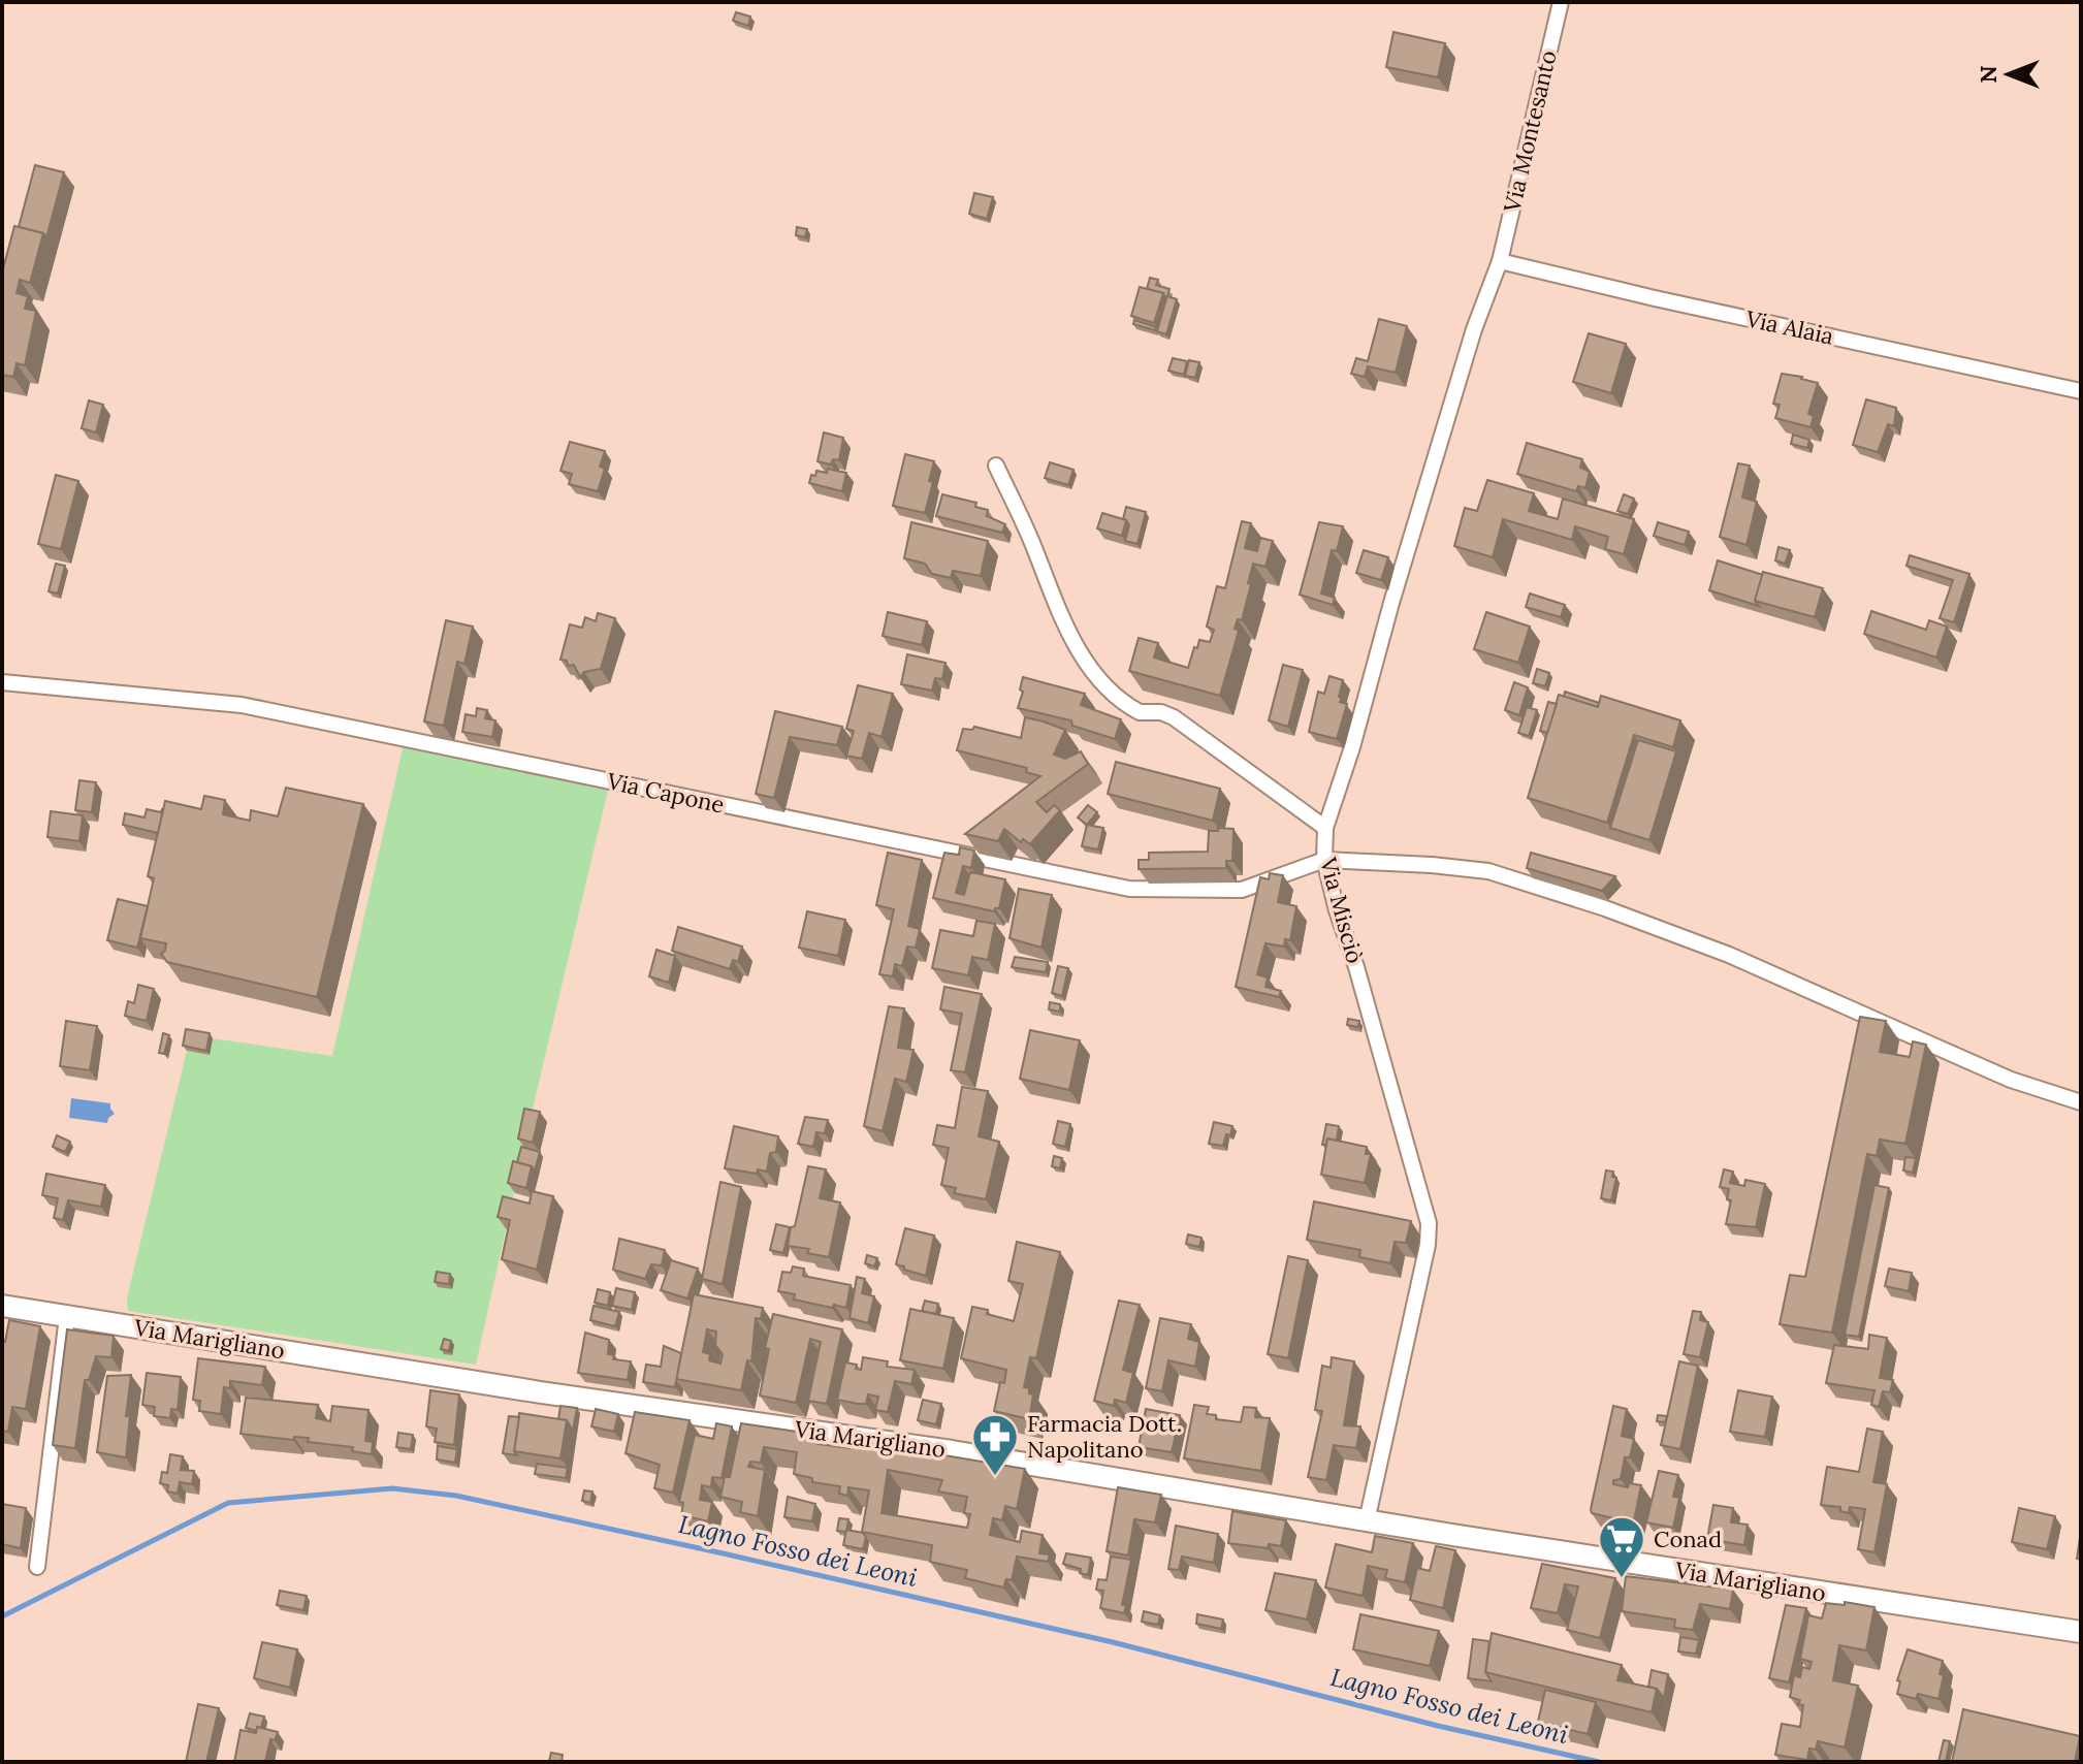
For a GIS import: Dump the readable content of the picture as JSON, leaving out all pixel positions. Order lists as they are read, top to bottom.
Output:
{
  "streets": {
    "street": [
      "Via Montesanto",
      "Via Alaia",
      "Via Capone",
      "Via Misciò",
      "Via Marigliano"
    ]
  },
  "crossings": [
    ["Via Montesanto", "Via Alaia"],
    ["Via Montesanto", "Via Misciò"],
    ["Via Alaia", "Via Misciò"],
    ["Via Capone", "Via Misciò"],
    ["Via Misciò", "Via Marigliano"]
  ],
  "water": ["Lagno Fosso dei Leoni"],
  "places": {
    "pharmacy": ["Farmacia Dott. Napolitano"],
    "supermarket": ["Conad"]
  },
  "north": "left"
}
